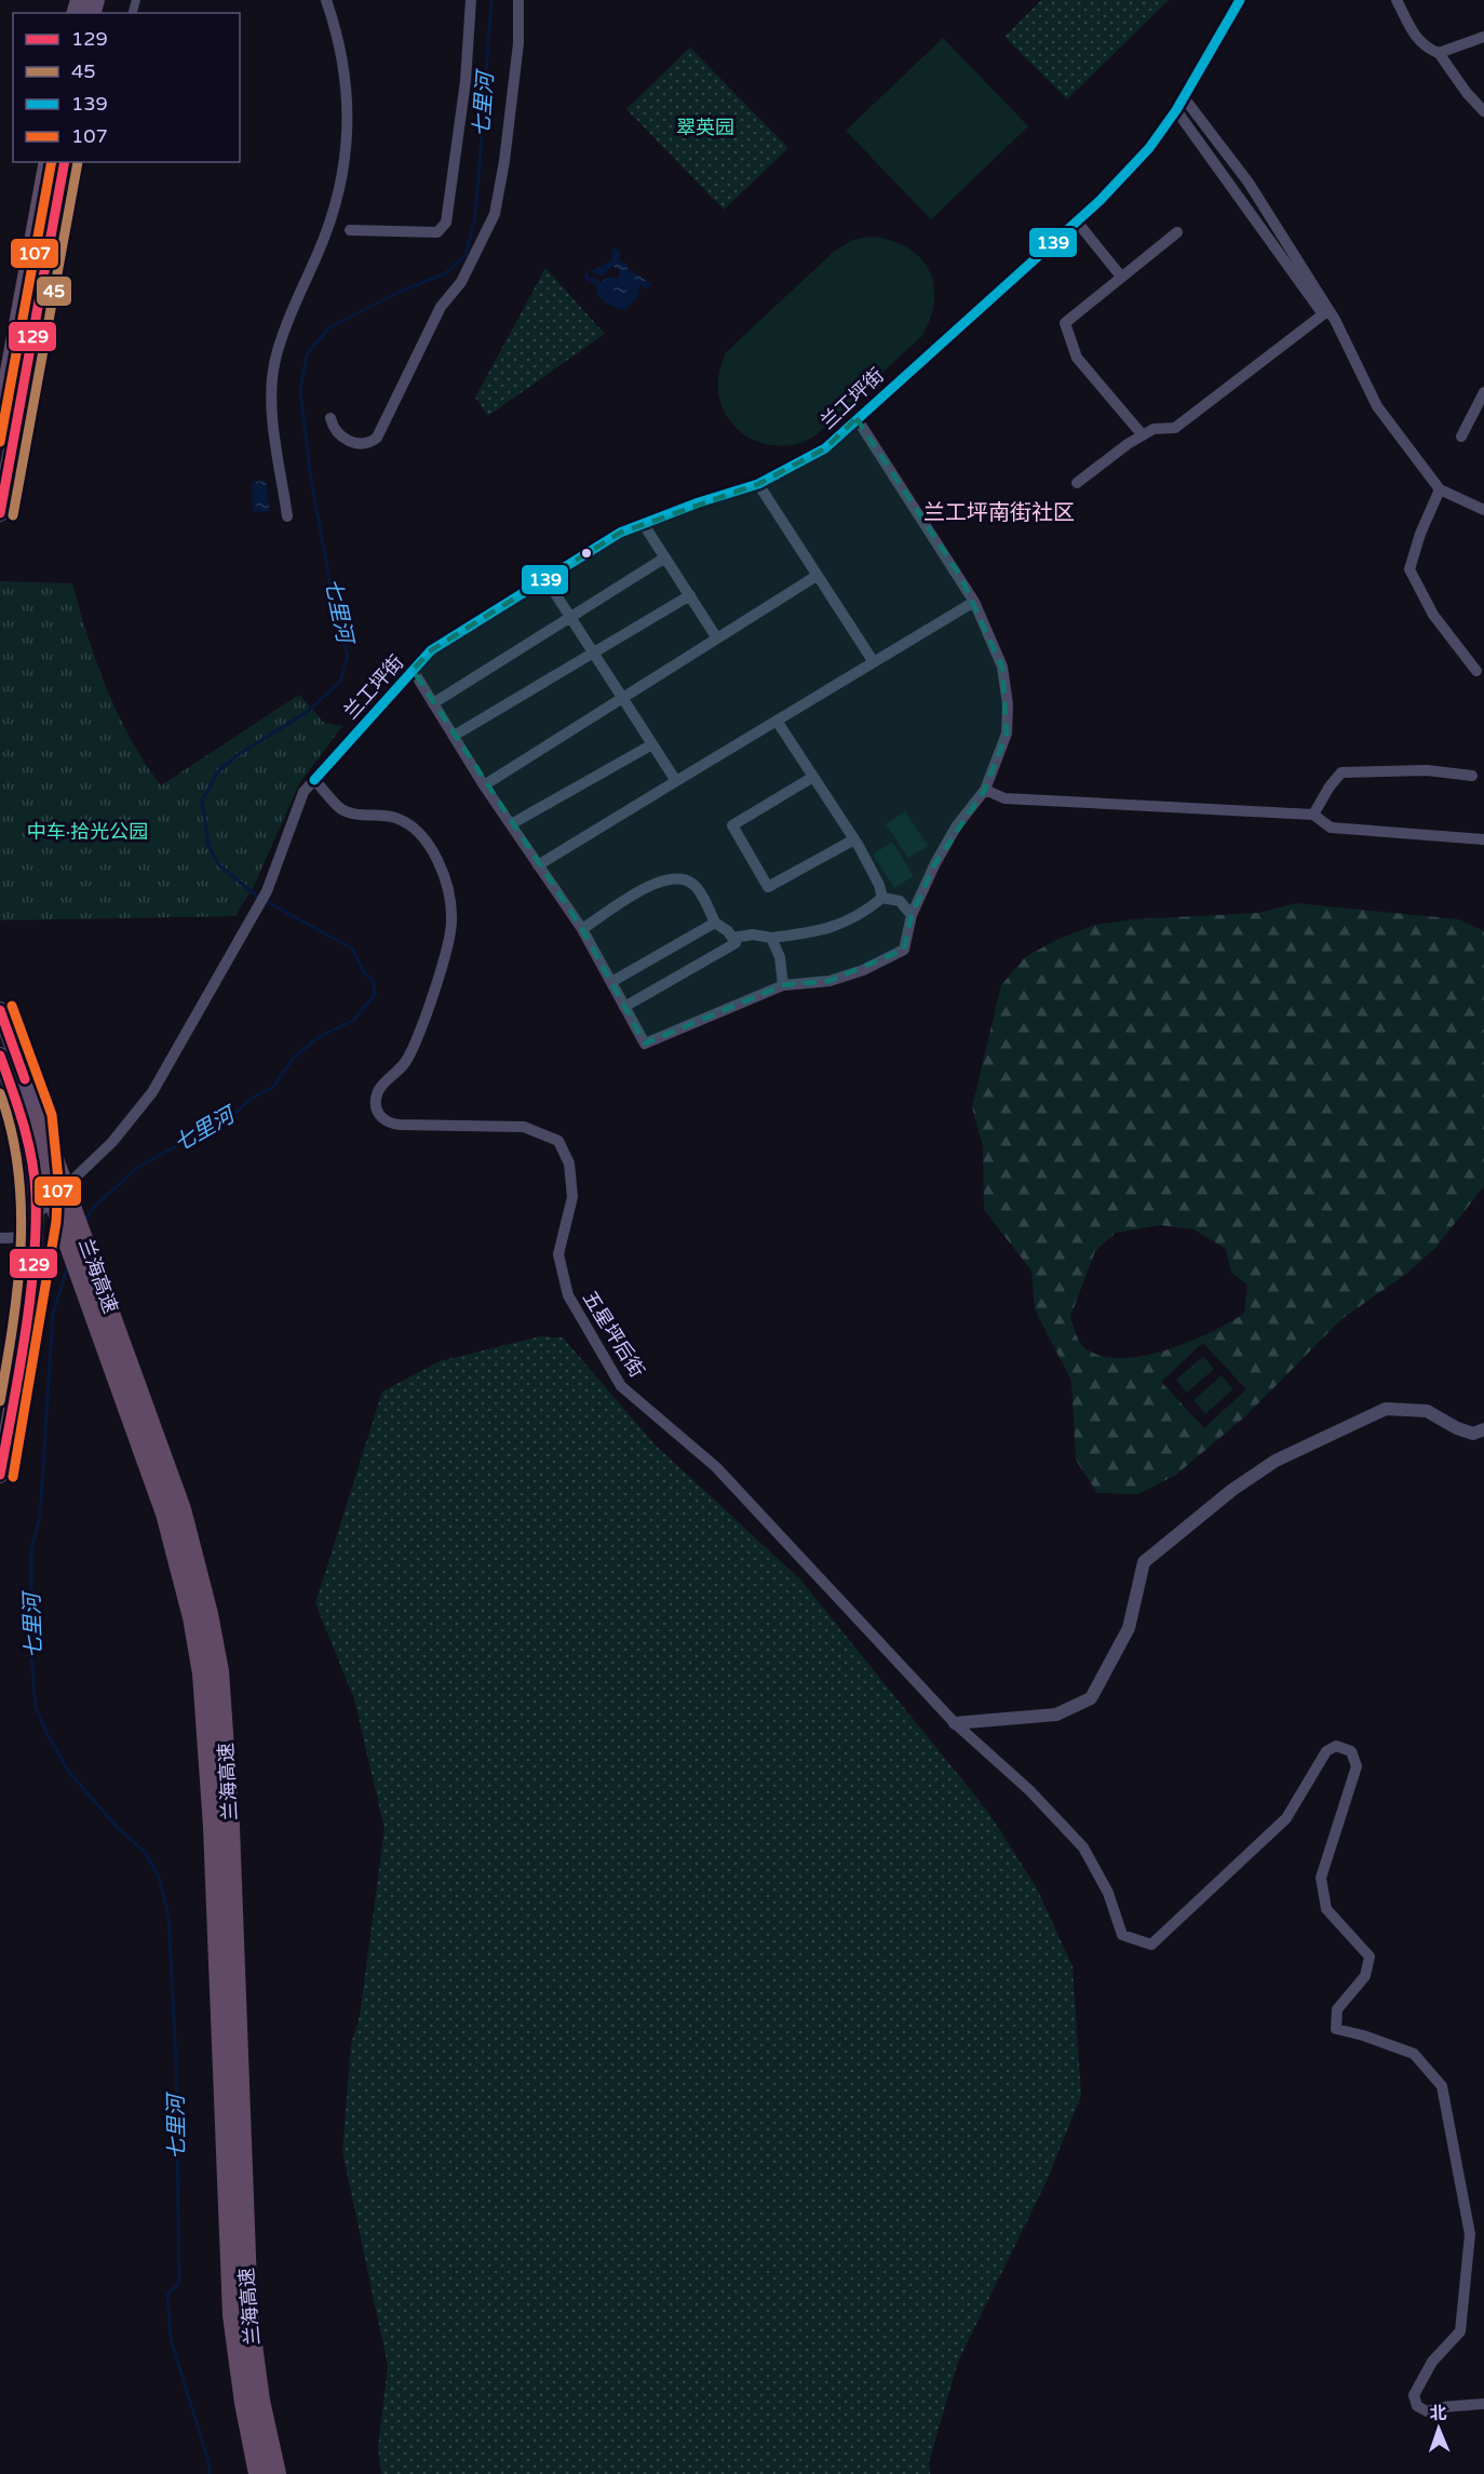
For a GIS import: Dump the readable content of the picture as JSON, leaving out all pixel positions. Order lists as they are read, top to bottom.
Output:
{
  "streets": {
    "highway": ["兰海高速"],
    "street": ["兰工坪街", "五星坪后街"]
  },
  "crossings": [
    ["兰工坪街", "兰海高速"],
    ["兰工坪街", "五星坪后街"]
  ],
  "districts": ["兰工坪南街社区"],
  "water": ["七里河"],
  "parks": ["翠英园", "中车·拾光公园"],
  "lines": [
    "transit line 139",
    "transit line 129",
    "transit line 45",
    "transit line 107"
  ],
  "legend": [
    "129",
    "45",
    "139",
    "107"
  ],
  "north": "top"
}
